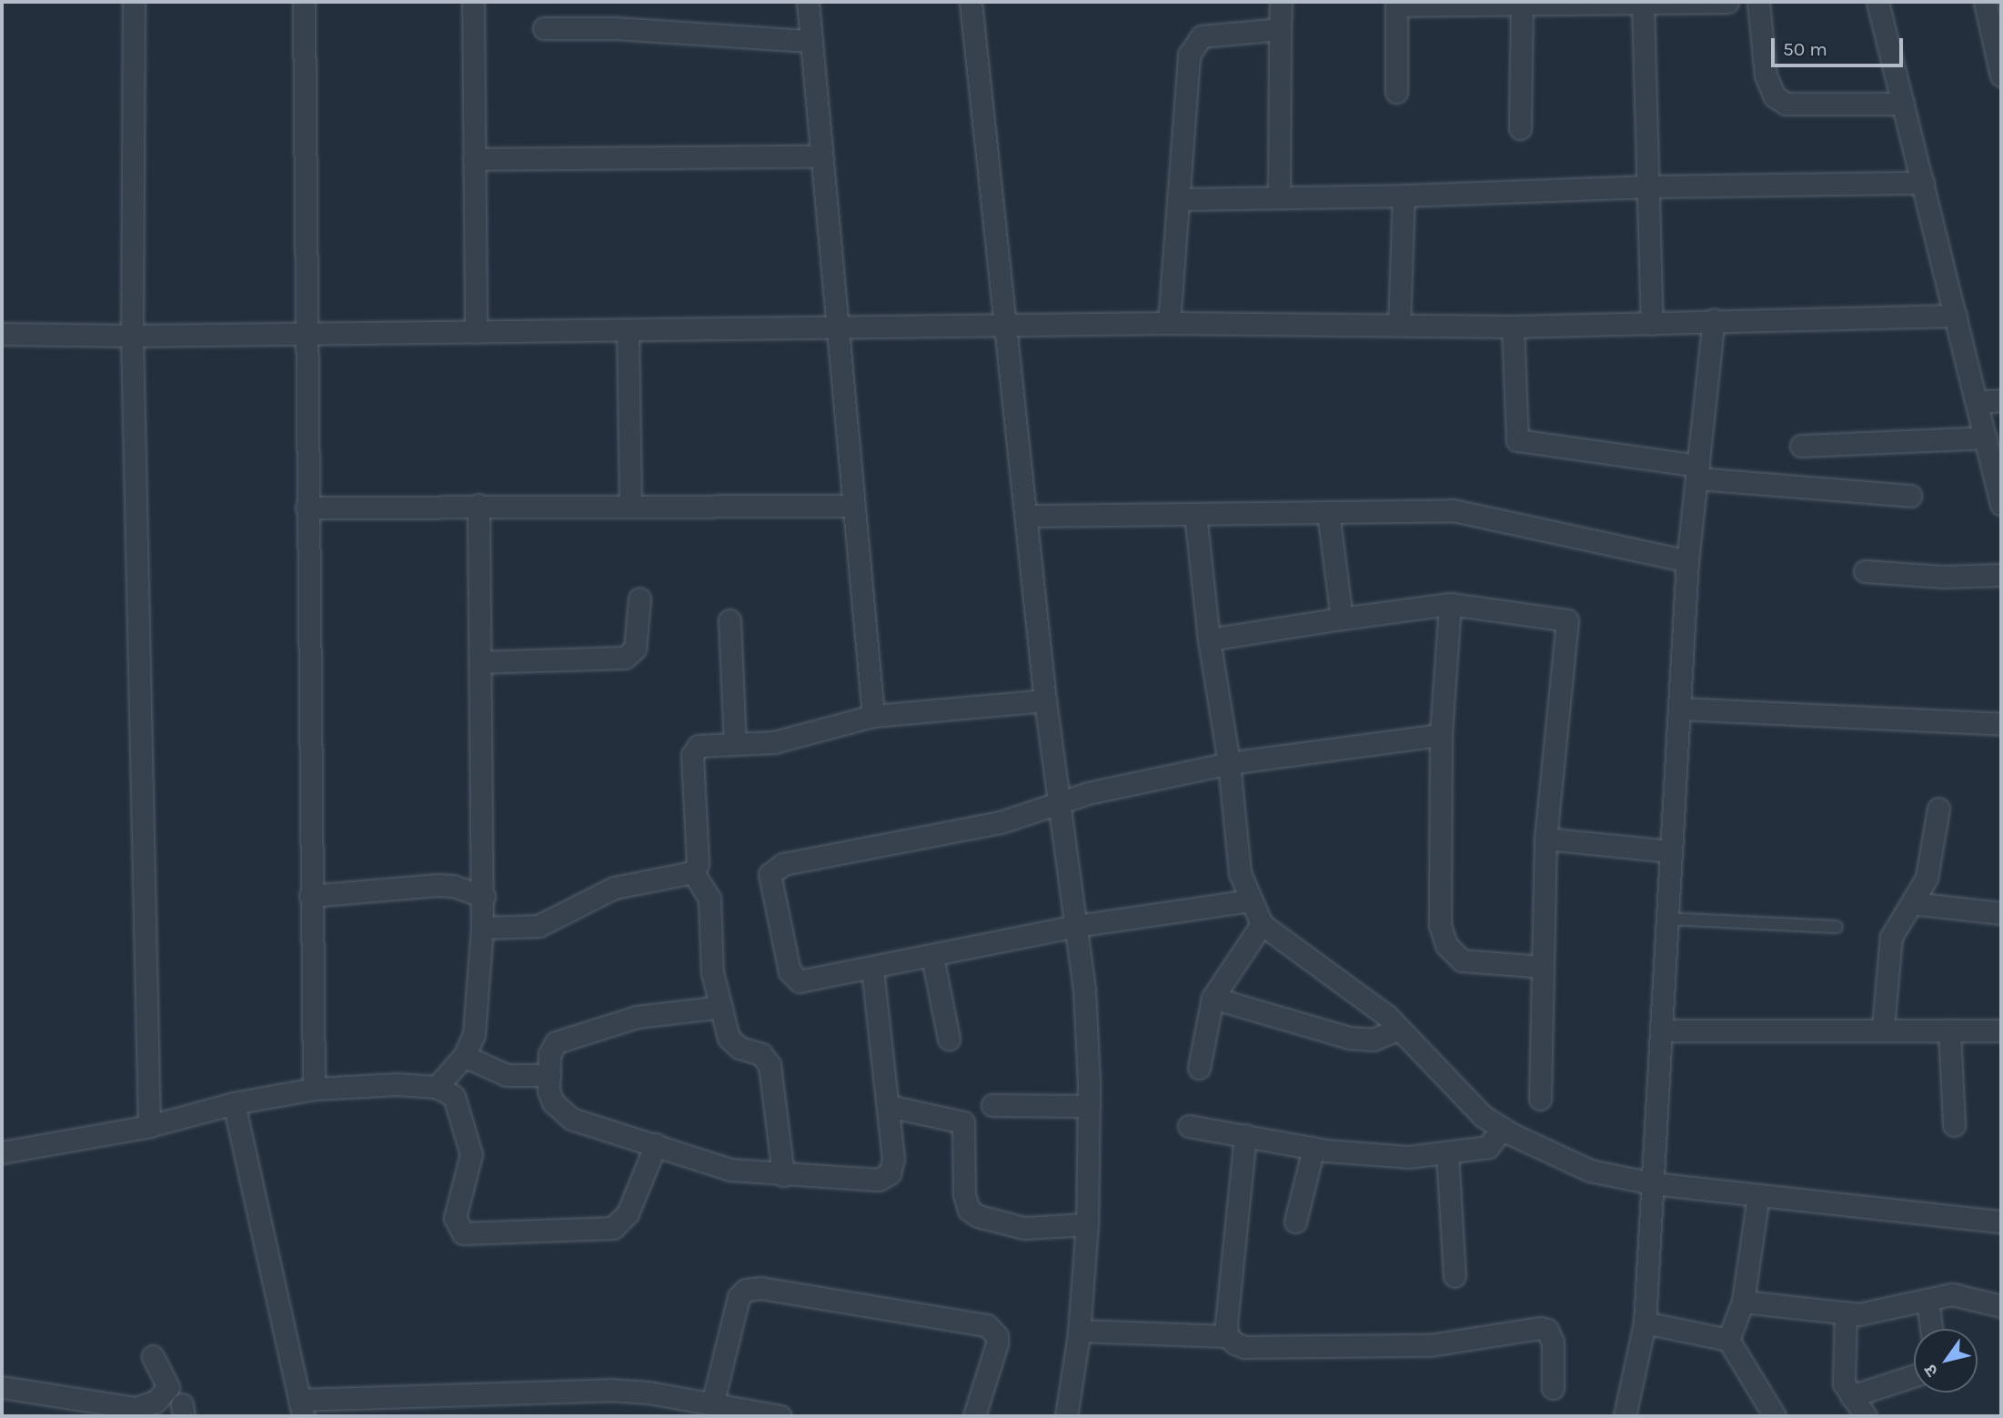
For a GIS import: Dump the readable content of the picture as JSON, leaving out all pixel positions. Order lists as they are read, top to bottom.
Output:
{
  "scale_bar": "50 m",
  "north": "bottom left"
}
